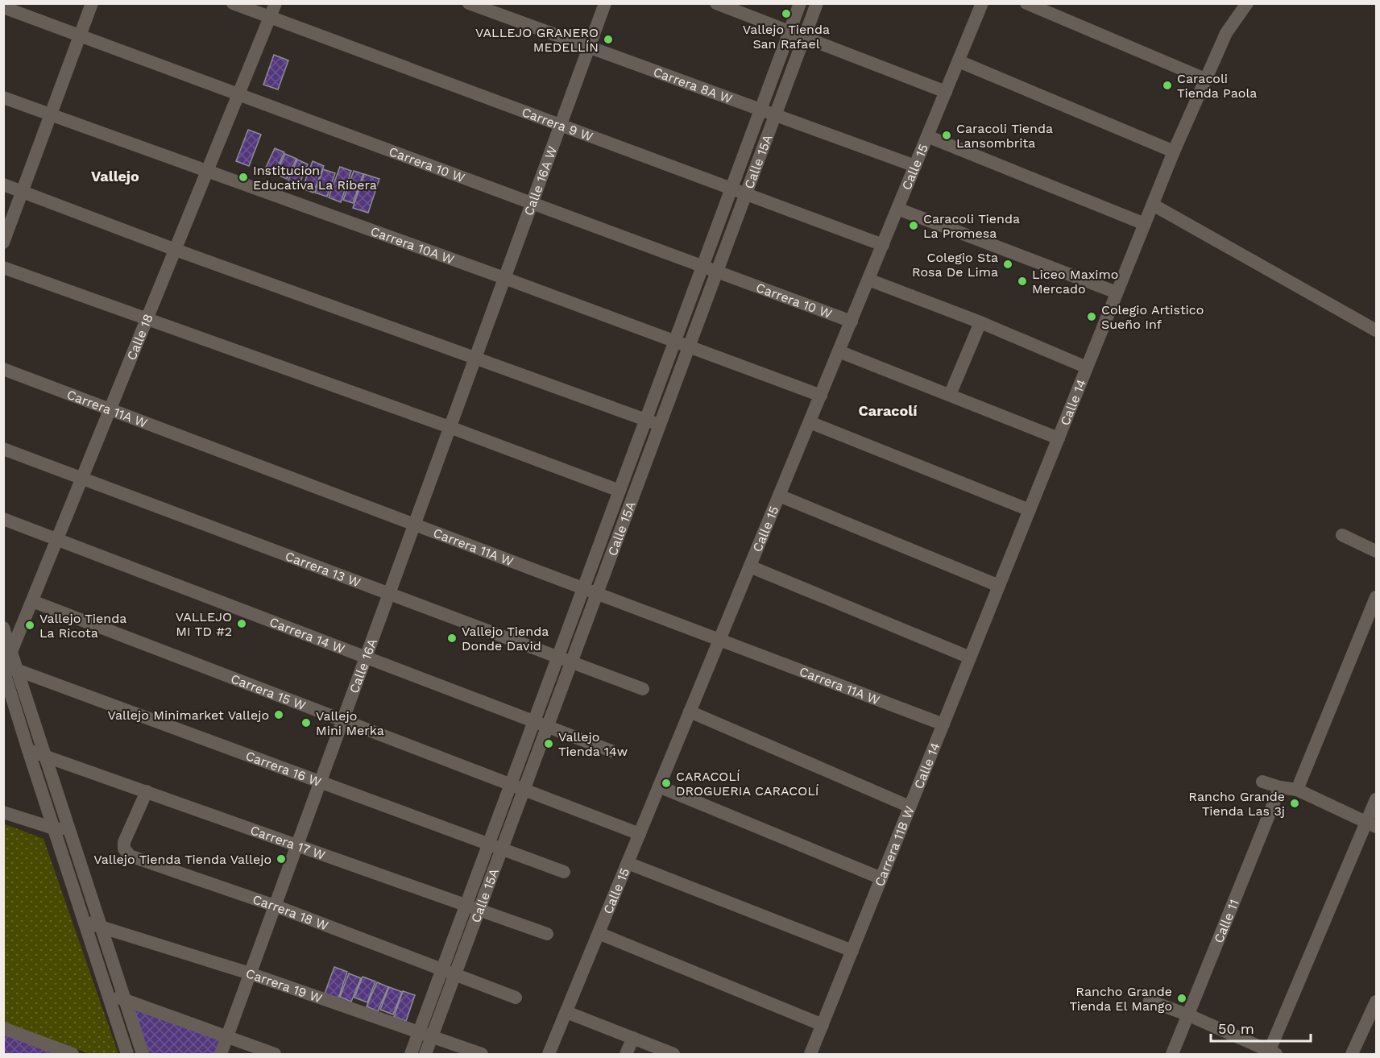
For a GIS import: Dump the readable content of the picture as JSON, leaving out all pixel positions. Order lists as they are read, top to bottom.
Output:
{
  "streets": {
    "street": [
      "Carrera 8A W",
      "Carrera 9 W",
      "Calle 15A",
      "Carrera 10 W",
      "Calle 15",
      "Calle 16A W",
      "Carrera 10A W",
      "Calle 18",
      "Calle 14",
      "Carrera 11A W",
      "Carrera 13 W",
      "Carrera 14 W",
      "Calle 16A",
      "Carrera 15 W",
      "Carrera 16 W",
      "Carrera 17 W",
      "Carrera 11B W",
      "Carrera 18 W",
      "Calle 11",
      "Carrera 19 W"
    ]
  },
  "crossings": [
    ["Carrera 8A W", "Calle 15A"],
    ["Carrera 8A W", "Calle 15"],
    ["Carrera 8A W", "Calle 16A W"],
    ["Carrera 9 W", "Calle 15A"],
    ["Carrera 9 W", "Calle 15"],
    ["Carrera 9 W", "Calle 16A W"],
    ["Carrera 9 W", "Calle 18"],
    ["Calle 15A", "Carrera 10 W"],
    ["Calle 15A", "Carrera 10A W"],
    ["Calle 15A", "Carrera 11A W"],
    ["Calle 15A", "Carrera 13 W"],
    ["Calle 15A", "Carrera 14 W"],
    ["Calle 15A", "Carrera 15 W"],
    ["Calle 15A", "Carrera 16 W"],
    ["Calle 15A", "Carrera 17 W"],
    ["Calle 15A", "Carrera 18 W"],
    ["Calle 15A", "Carrera 19 W"],
    ["Carrera 10 W", "Calle 15"],
    ["Carrera 10 W", "Calle 16A W"],
    ["Carrera 10 W", "Calle 18"],
    ["Calle 15", "Carrera 10A W"],
    ["Calle 15", "Carrera 11A W"],
    ["Calle 15", "Carrera 15 W"],
    ["Calle 15", "Carrera 11B W"],
    ["Calle 16A W", "Carrera 10A W"],
    ["Calle 16A W", "Calle 16A"],
    ["Carrera 10A W", "Calle 18"],
    ["Carrera 10A W", "Calle 16A"],
    ["Calle 18", "Carrera 11A W"],
    ["Calle 18", "Carrera 13 W"],
    ["Calle 18", "Carrera 14 W"],
    ["Calle 18", "Carrera 15 W"],
    ["Calle 14", "Carrera 11A W"],
    ["Calle 14", "Carrera 11B W"],
    ["Carrera 11A W", "Calle 16A"],
    ["Carrera 13 W", "Calle 16A"],
    ["Carrera 14 W", "Calle 16A"],
    ["Calle 16A", "Carrera 15 W"],
    ["Calle 16A", "Carrera 16 W"],
    ["Calle 16A", "Carrera 17 W"],
    ["Calle 16A", "Carrera 18 W"],
    ["Calle 16A", "Carrera 19 W"],
    ["Carrera 17 W", "Carrera 18 W"]
  ],
  "districts": ["Vallejo", "Caracolí"],
  "places": [
    "Vallejo Tienda San Rafael",
    "VALLEJO GRANERO MEDELLÍN",
    "Caracoli Tienda Paola",
    "Caracoli Tienda Lansombrita",
    "Institucion Educativa La Ribera",
    "Caracoli Tienda La Promesa",
    "Colegio Sta Rosa De Lima",
    "Liceo Maximo Mercado",
    "Colegio Artistico Sueño Inf",
    "VALLEJO MI TD #2",
    "Vallejo Tienda La Ricota",
    "Vallejo Tienda Donde David",
    "Vallejo Minimarket Vallejo",
    "Vallejo Mini Merka",
    "Vallejo Tienda 14w",
    "CARACOLÍ DROGUERIA CARACOLÍ",
    "Rancho Grande Tienda Las 3j",
    "Vallejo Tienda Tienda Vallejo",
    "Rancho Grande Tienda El Mango"
  ],
  "scale_bar": "50 m"
}
